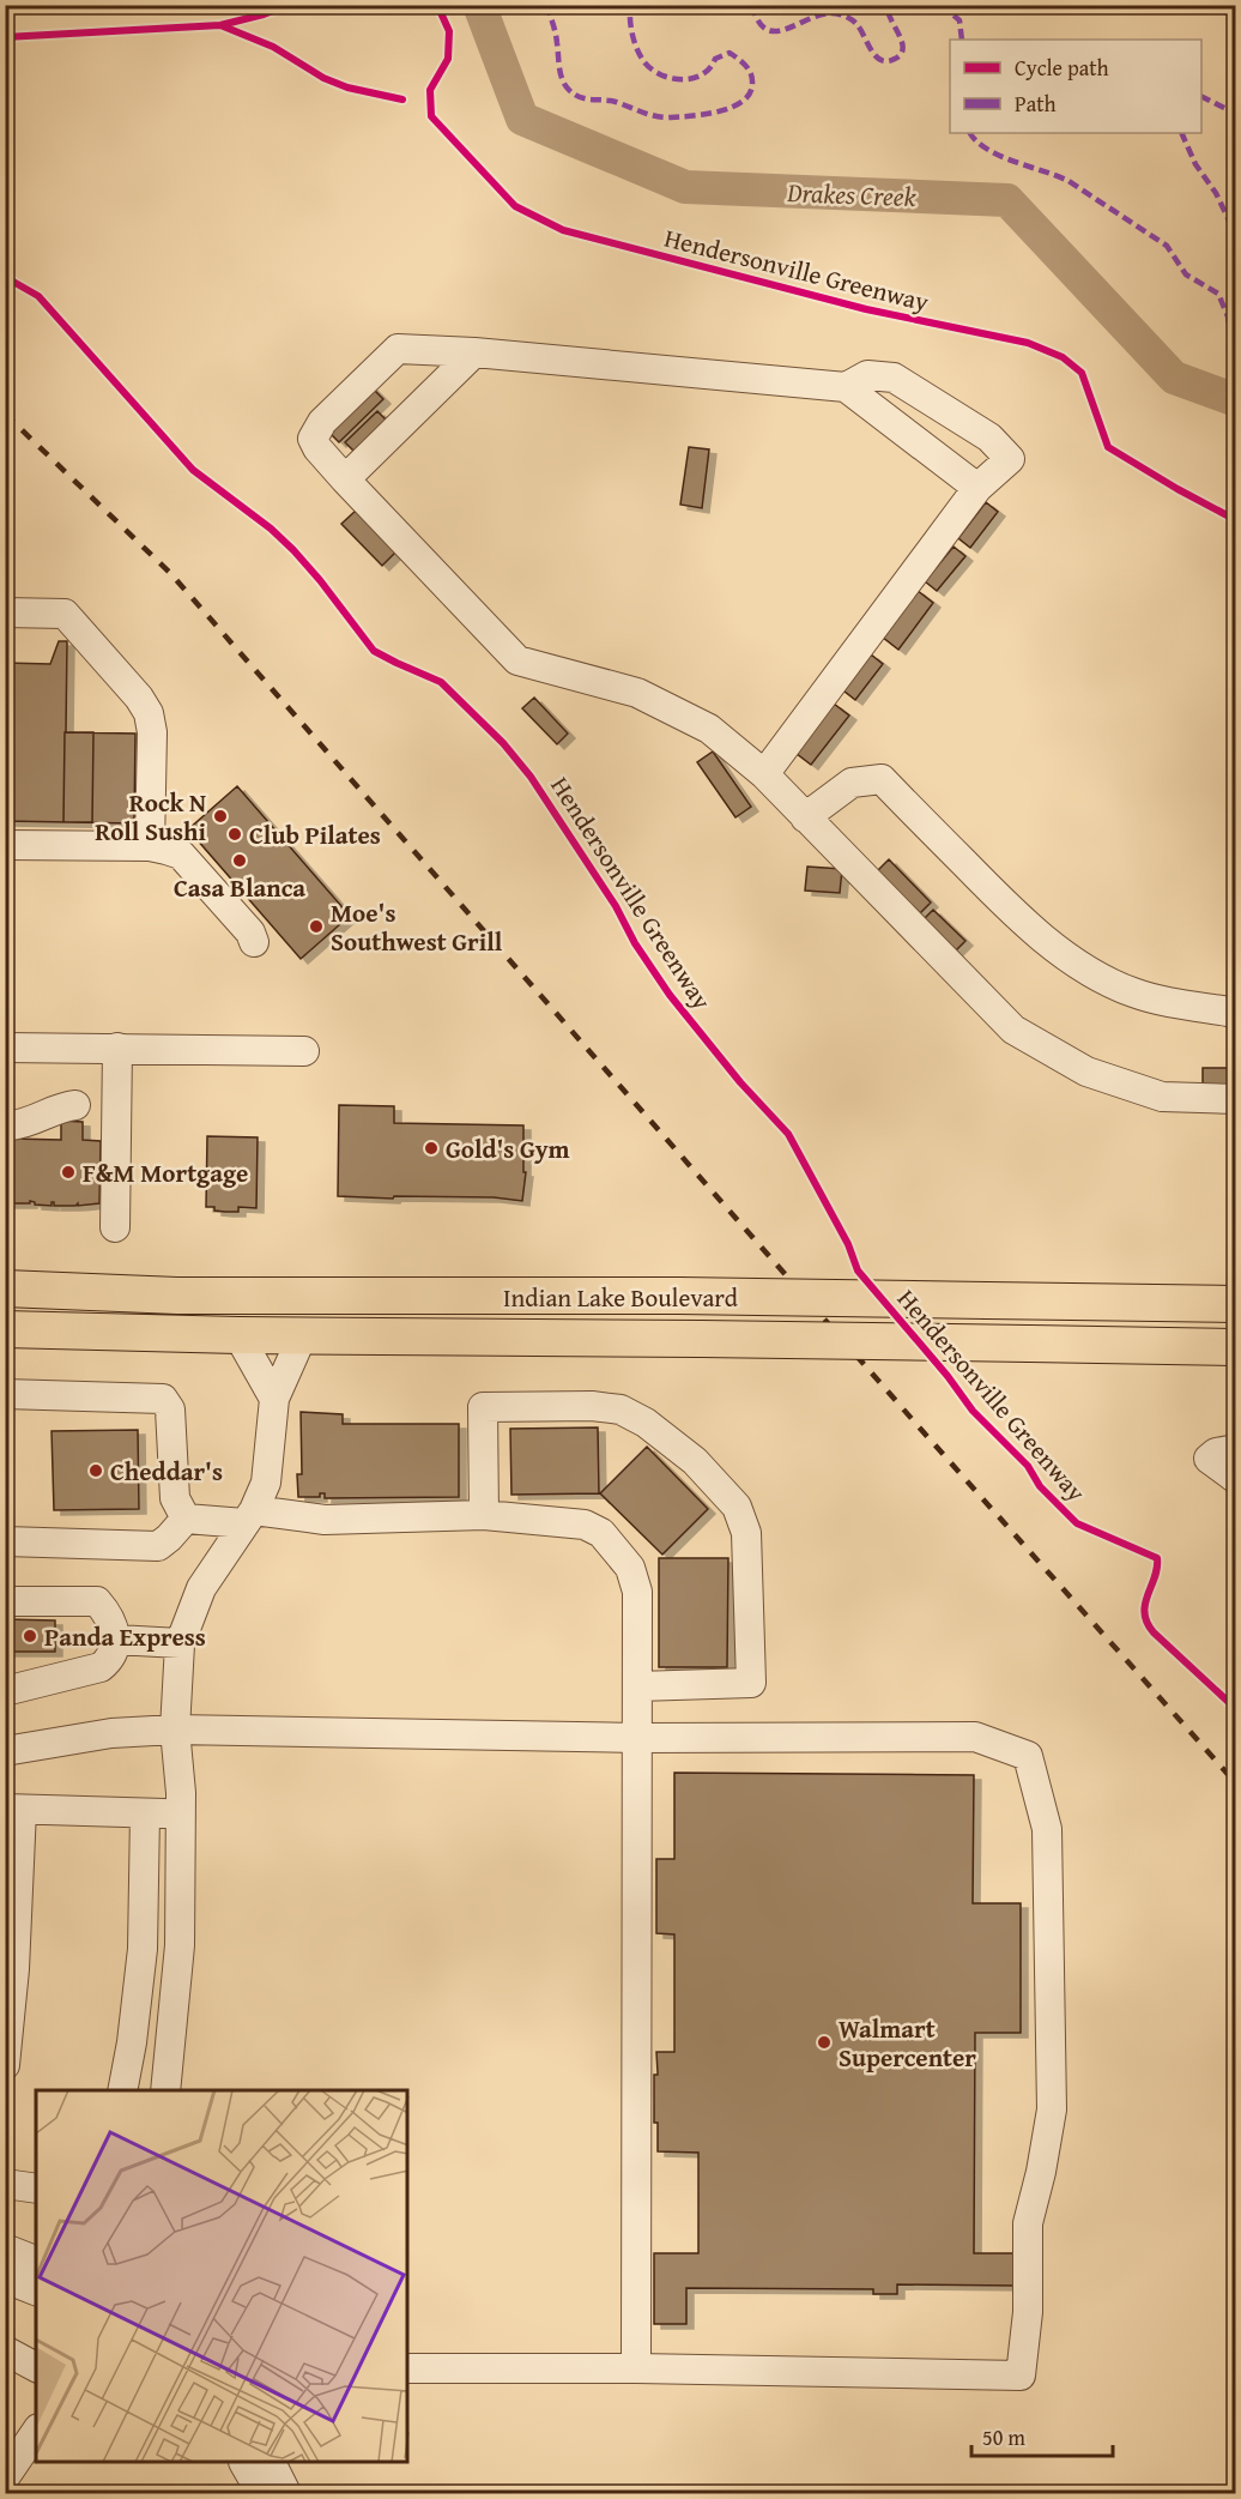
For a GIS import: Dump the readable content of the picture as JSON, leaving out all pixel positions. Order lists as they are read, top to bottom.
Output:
{
  "streets": {
    "main road": ["Indian Lake Boulevard"],
    "cycle path": ["Hendersonville Greenway"]
  },
  "water": ["Drakes Creek"],
  "places": [
    "Rock N Roll Sushi",
    "Club Pilates",
    "Casa Blanca",
    "Moe's Southwest Grill",
    "Gold's Gym",
    "F&M Mortgage",
    "Cheddar's",
    "Panda Express",
    "Walmart Supercenter"
  ],
  "legend": ["Cycle path", "Path"],
  "scale_bar": "50 m"
}
